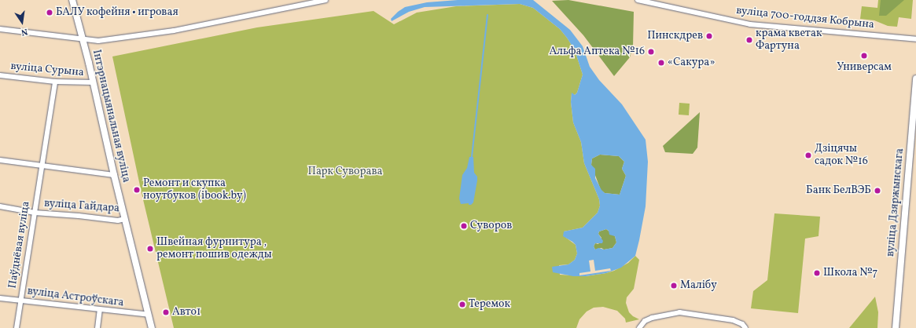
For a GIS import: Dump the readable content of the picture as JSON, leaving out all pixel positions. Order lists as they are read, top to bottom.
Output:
{
  "streets": {
    "main road": ["Інтэрнацыянальная вуліца", "вуліца Дзяржынскага"],
    "street": [
      "вуліца 700-годдзя Кобрына",
      "вуліца Сурына",
      "вуліца Гайдара",
      "Паўднёвая вуліца",
      "вуліца Астроўскага"
    ]
  },
  "crossings": [
    ["вуліца Сурына", "Інтэрнацыянальная вуліца"],
    ["вуліца Сурына", "Паўднёвая вуліца"],
    ["Інтэрнацыянальная вуліца", "вуліца Гайдара"],
    ["Інтэрнацыянальная вуліца", "вуліца Астроўскага"],
    ["вуліца Гайдара", "Паўднёвая вуліца"],
    ["Паўднёвая вуліца", "вуліца Астроўскага"]
  ],
  "parks": ["Парк Суворава"],
  "places": [
    "БАЛУ кофейня • игровая",
    "Пинскдрев",
    "крама кветак Фартуна",
    "Альфа Аптека №16",
    "Универсам",
    "«Сакура»",
    "Дзіцячы садок №16",
    "Ремонт и скупка ноутбуков (ibook.by)",
    "Банк БелВЭБ",
    "Суворов",
    "Швейная фурнитура , ремонт пошив одежды",
    "Школа №7",
    "Малібу",
    "Теремок",
    "Авто1"
  ],
  "north": "bottom"
}
